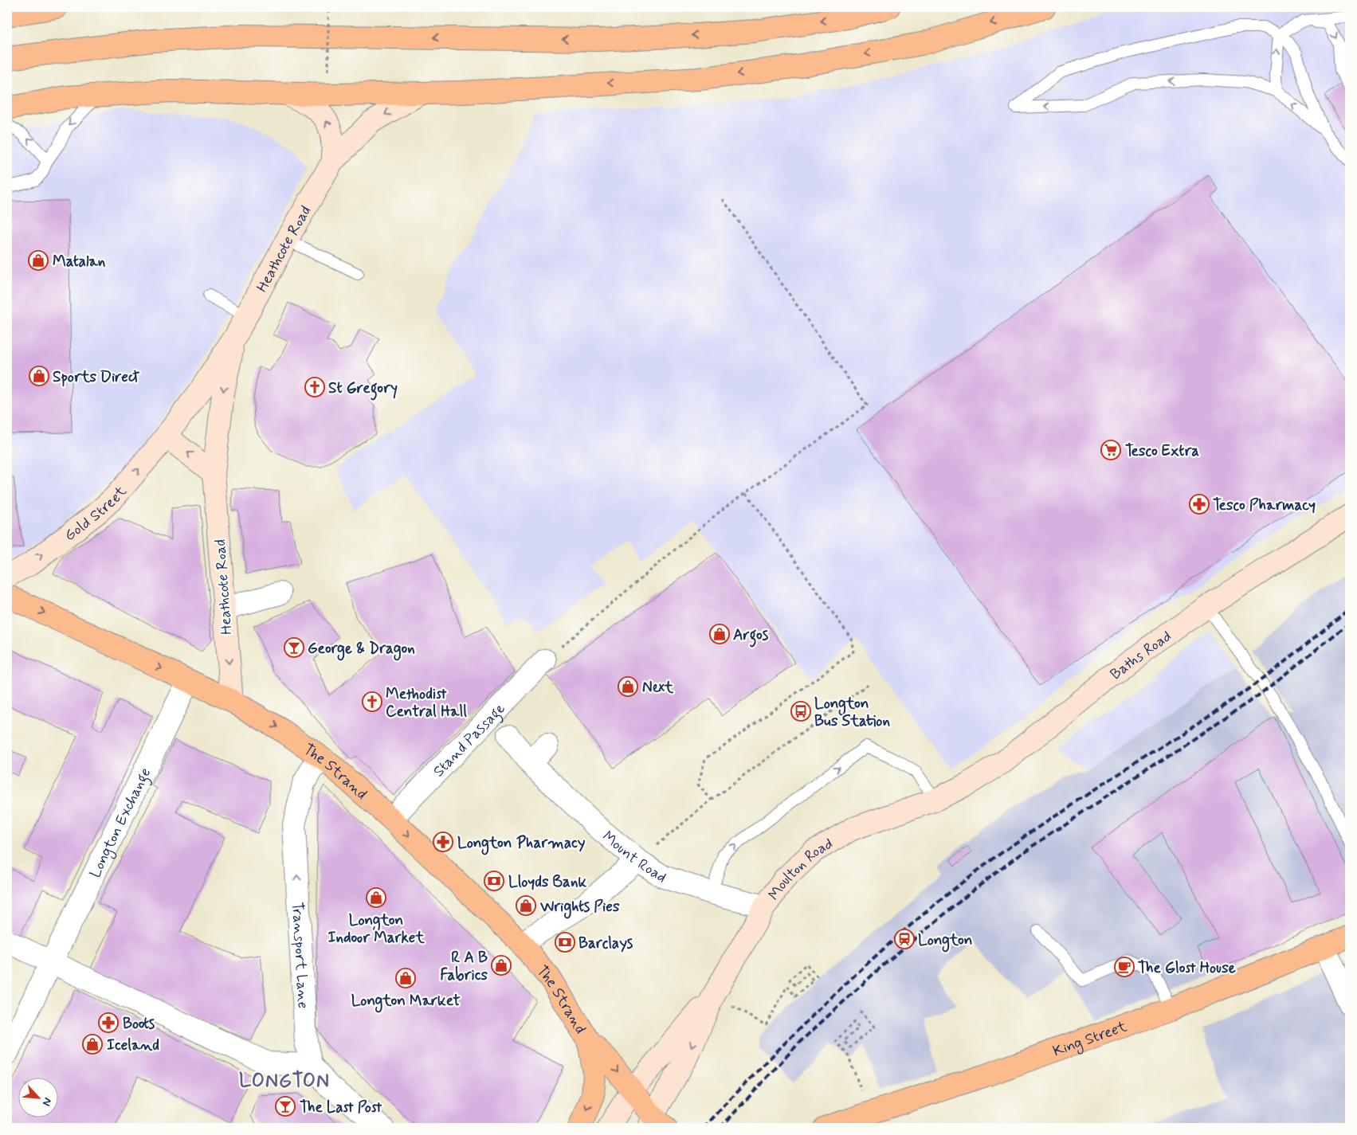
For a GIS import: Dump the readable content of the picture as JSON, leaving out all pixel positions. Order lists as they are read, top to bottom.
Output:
{
  "streets": {
    "main road": ["The Strand", "King Street"],
    "street": [
      "Heathcote Road",
      "Gold Street",
      "Baths Road",
      "Stand Passage",
      "Longton Exchange",
      "Mount Road",
      "Moulton Road",
      "Transport Lane"
    ]
  },
  "crossings": [
    ["Heathcote Road", "Gold Street"],
    ["Heathcote Road", "The Strand"],
    ["Baths Road", "Moulton Road"],
    ["Stand Passage", "The Strand"],
    ["The Strand", "Longton Exchange"],
    ["The Strand", "Transport Lane"],
    ["Mount Road", "Moulton Road"]
  ],
  "one_way": ["Gold Street", "The Strand", "Transport Lane"],
  "districts": ["LONGTON"],
  "places": {
    "shop": [
      "Matalan",
      "Sports Direct",
      "Argos",
      "Next",
      "Longton Indoor Market",
      "Wrights Pies",
      "R A B Fabrics",
      "Longton Market",
      "Iceland"
    ],
    "church": ["St Gregory", "Methodist Central Hall"],
    "supermarket": ["Tesco Extra"],
    "pharmacy": ["Tesco Pharmacy", "Longton Pharmacy", "Boots"],
    "bar": ["George & Dragon", "The Last Post"],
    "bus stop": ["Longton Bus Station"],
    "bank": ["Lloyds Bank", "Barclays"],
    "station": ["Longton"],
    "cafe": ["The Glost House"]
  },
  "north": "bottom right"
}
